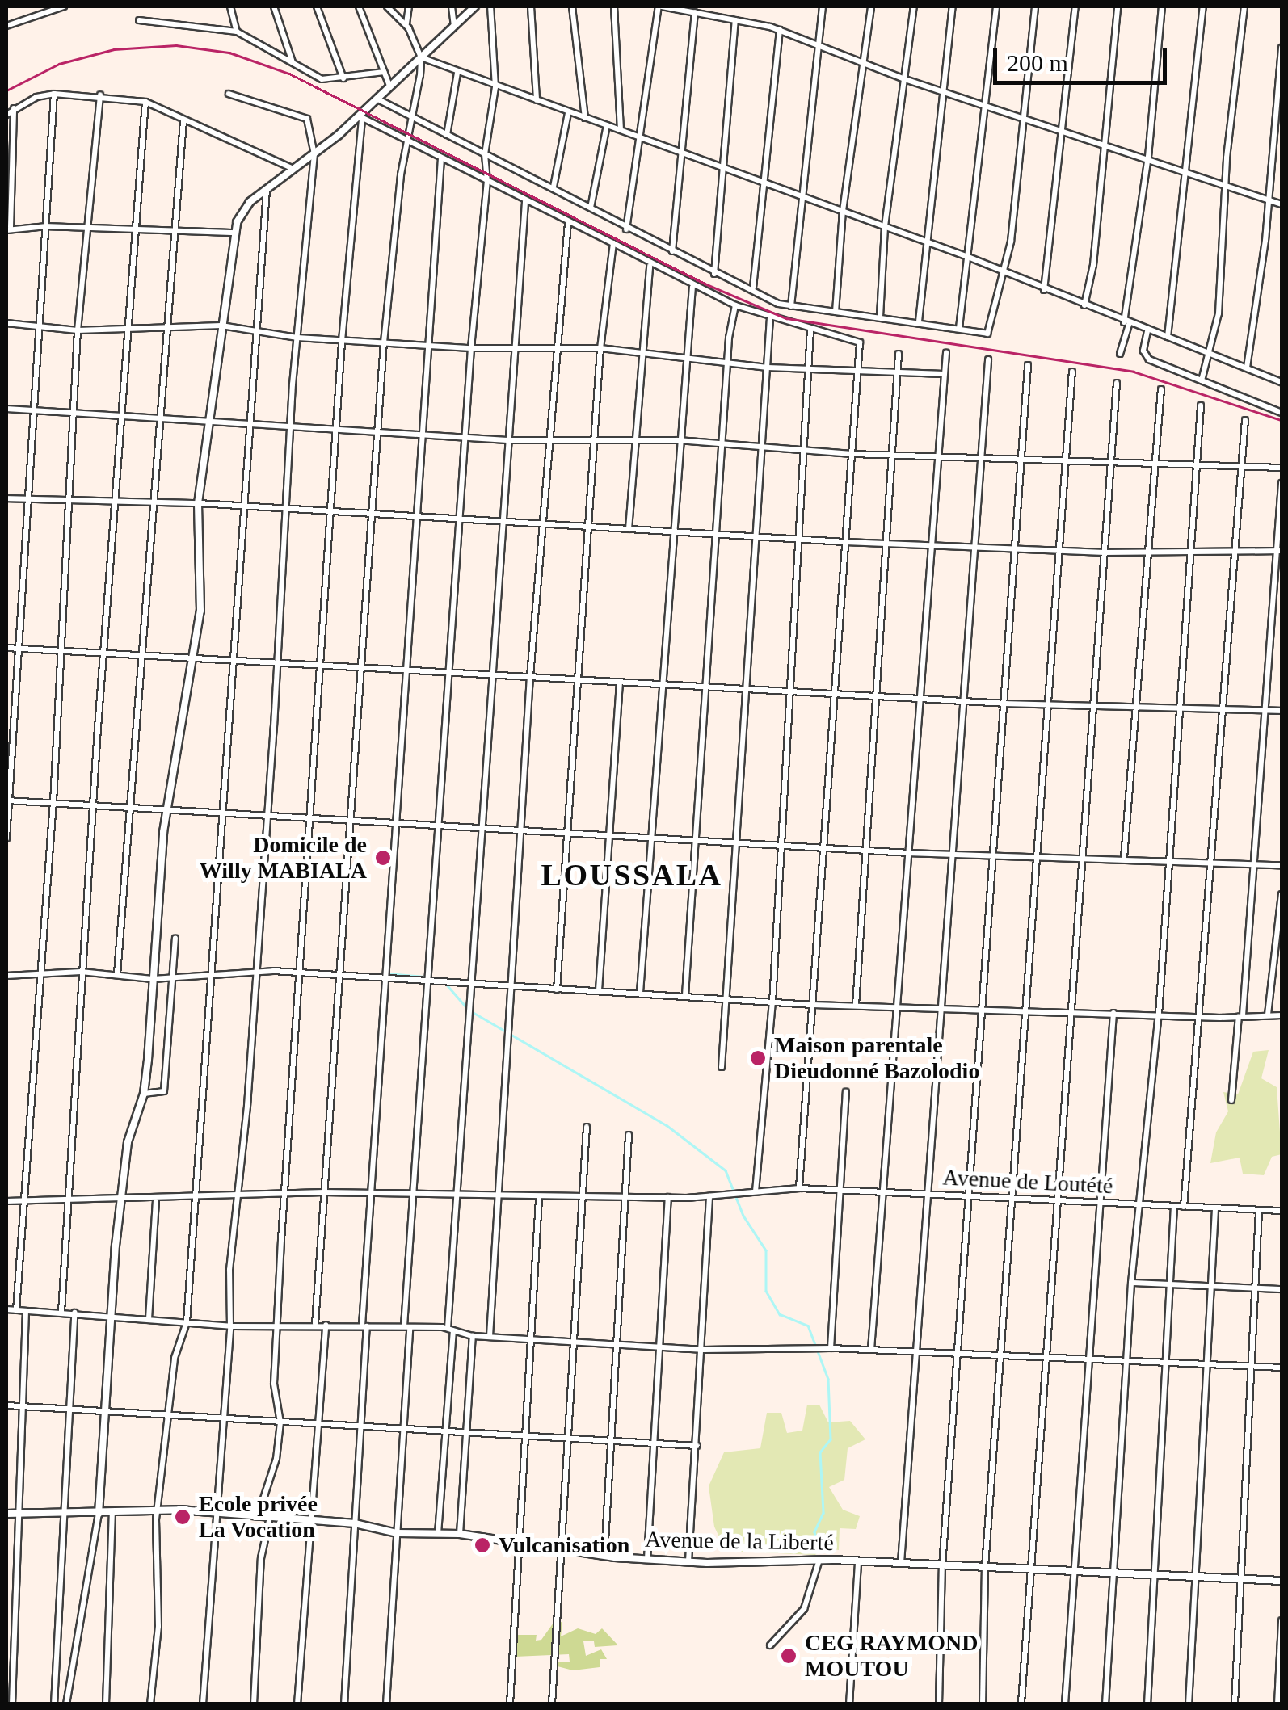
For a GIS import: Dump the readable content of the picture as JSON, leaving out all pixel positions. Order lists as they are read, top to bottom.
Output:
{
  "streets": {
    "street": ["Avenue de Loutété", "Avenue de la Liberté"]
  },
  "districts": ["LOUSSALA"],
  "places": [
    "Domicile de Willy MABIALA",
    "Maison parentale Dieudonné Bazolodio",
    "Ecole privée La Vocation",
    "Vulcanisation",
    "CEG RAYMOND MOUTOU"
  ],
  "scale_bar": "200 m"
}
